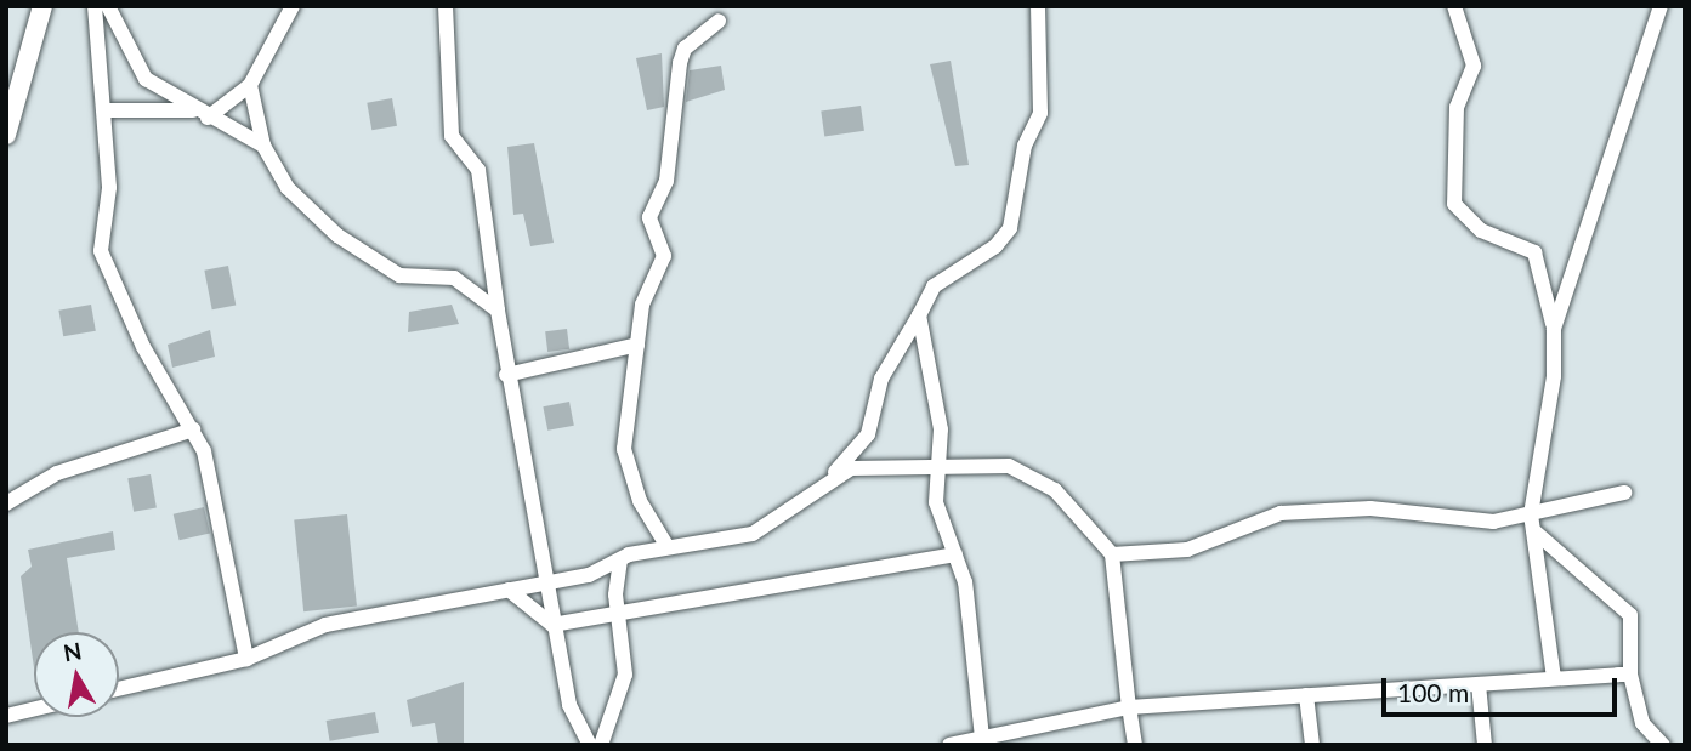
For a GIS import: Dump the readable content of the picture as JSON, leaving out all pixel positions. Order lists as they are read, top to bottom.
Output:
{
  "scale_bar": "100 m",
  "north": "top"
}
